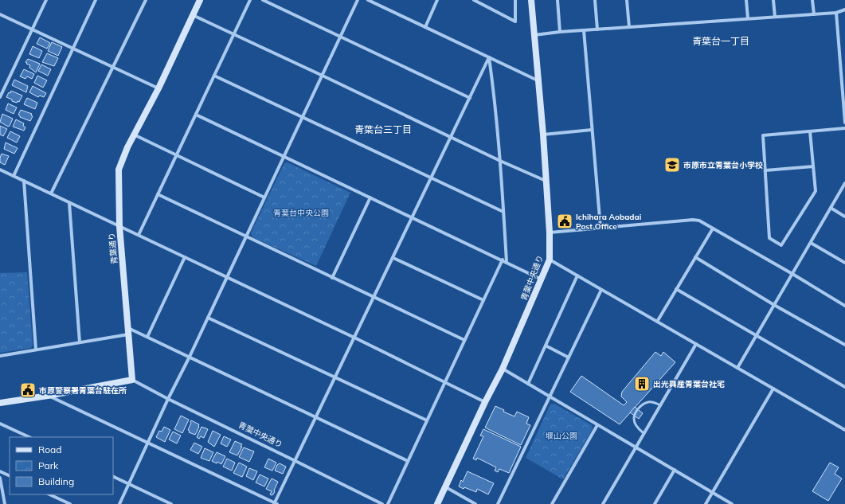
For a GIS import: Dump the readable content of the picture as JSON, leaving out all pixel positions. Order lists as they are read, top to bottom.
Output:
{
  "streets": {
    "street": ["青葉通り", "青葉中央通り"]
  },
  "crossings": [
    ["青葉通り", "青葉中央通り"]
  ],
  "districts": ["青葉台一丁目", "青葉台三丁目"],
  "parks": ["青葉台中央公園", "堰山公園"],
  "places": {
    "school or university": ["市原市立青葉台小学校"],
    "public building": ["Ichihara Aobadai Post Office", "市原警察署青葉台駐在所"],
    "building": ["出光興産青葉台社宅"]
  },
  "legend": ["Road", "Park", "Building"]
}
